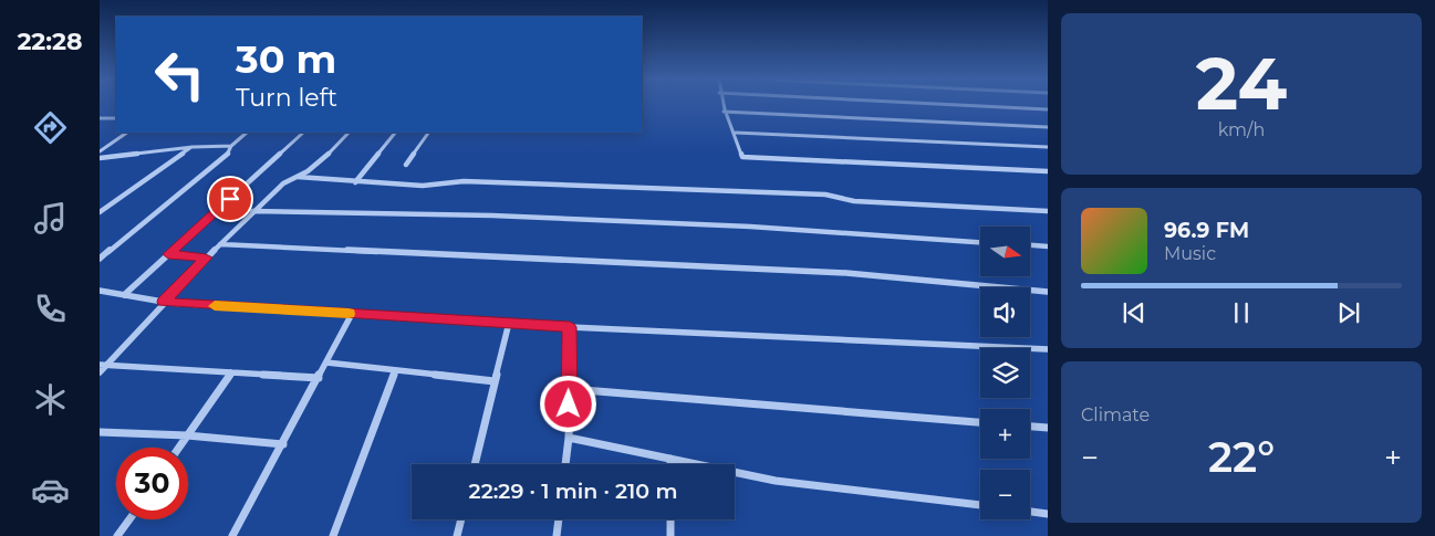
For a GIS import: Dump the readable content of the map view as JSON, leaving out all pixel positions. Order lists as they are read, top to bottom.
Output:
{
  "north": "right",
  "page": {
    "tabs": "22:28",
    "tile": [
      ["24", "km/h"],
      "Climate"
    ],
    "turn": ["30 m", "Turn left"],
    "song": ["96.9 FM", "Music"],
    "map_buttons": ["+", "−"],
    "heat": ["−", "22°", "+"],
    "limit": "30",
    "trip": "22:29 · 1 min · 210 m"
  }
}
